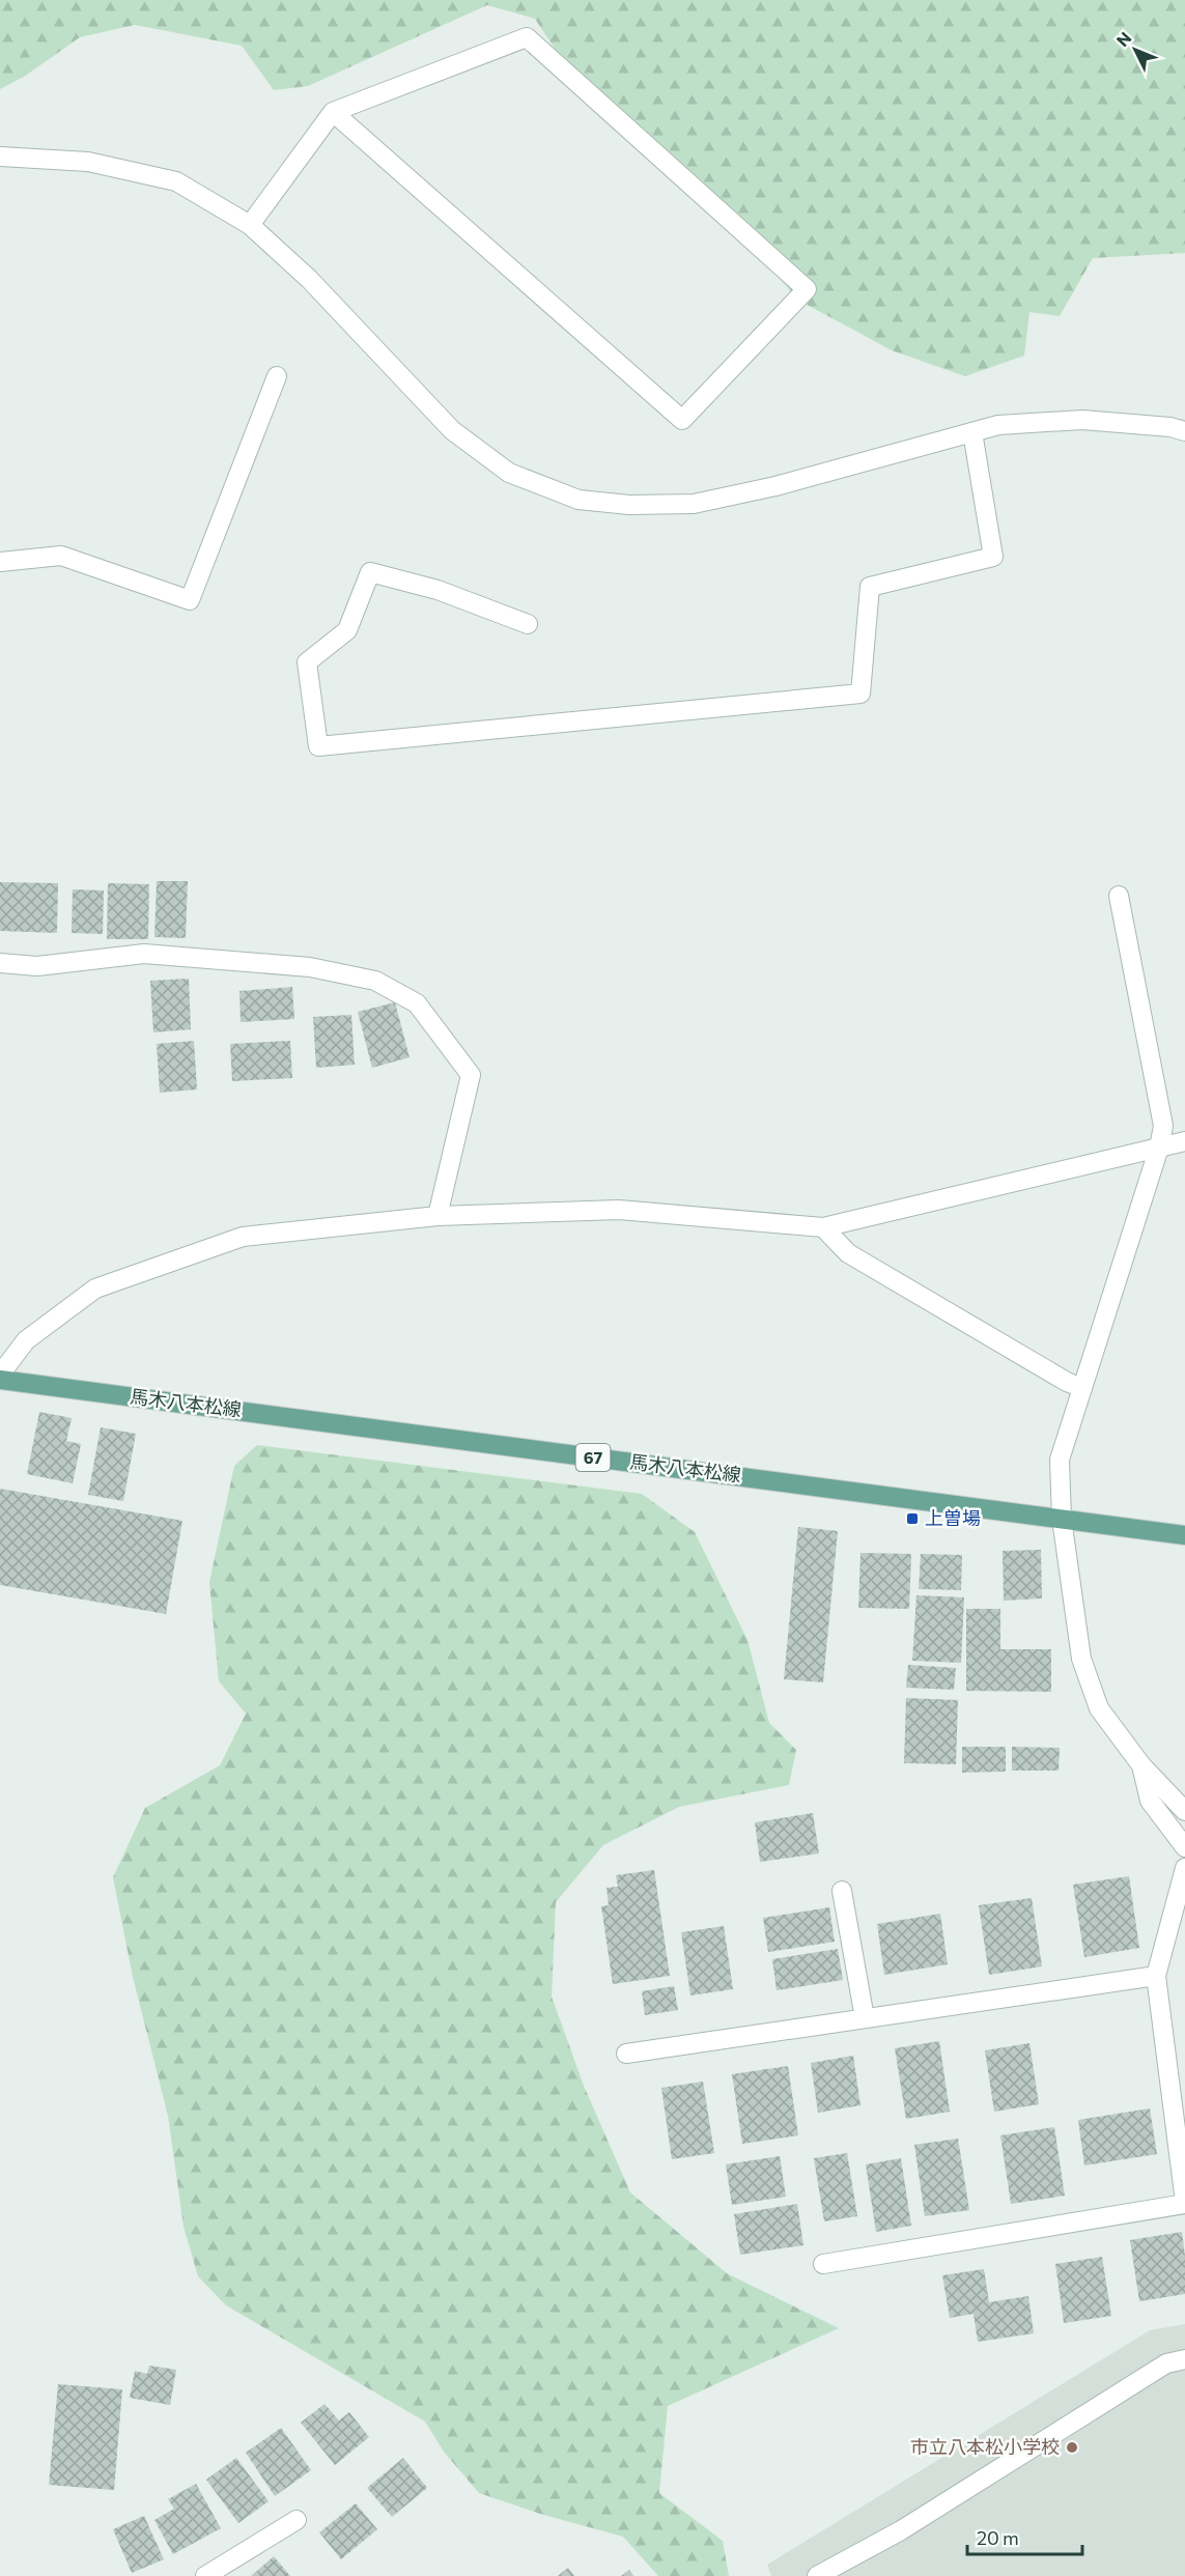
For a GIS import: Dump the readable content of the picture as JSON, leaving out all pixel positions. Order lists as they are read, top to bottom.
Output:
{
  "streets": {
    "main road": ["馬木八本松線", "67"]
  },
  "places": {
    "transit": ["上曽場"],
    "other": ["市立八本松小学校"]
  },
  "scale_bar": "20 m",
  "north": "top left"
}
